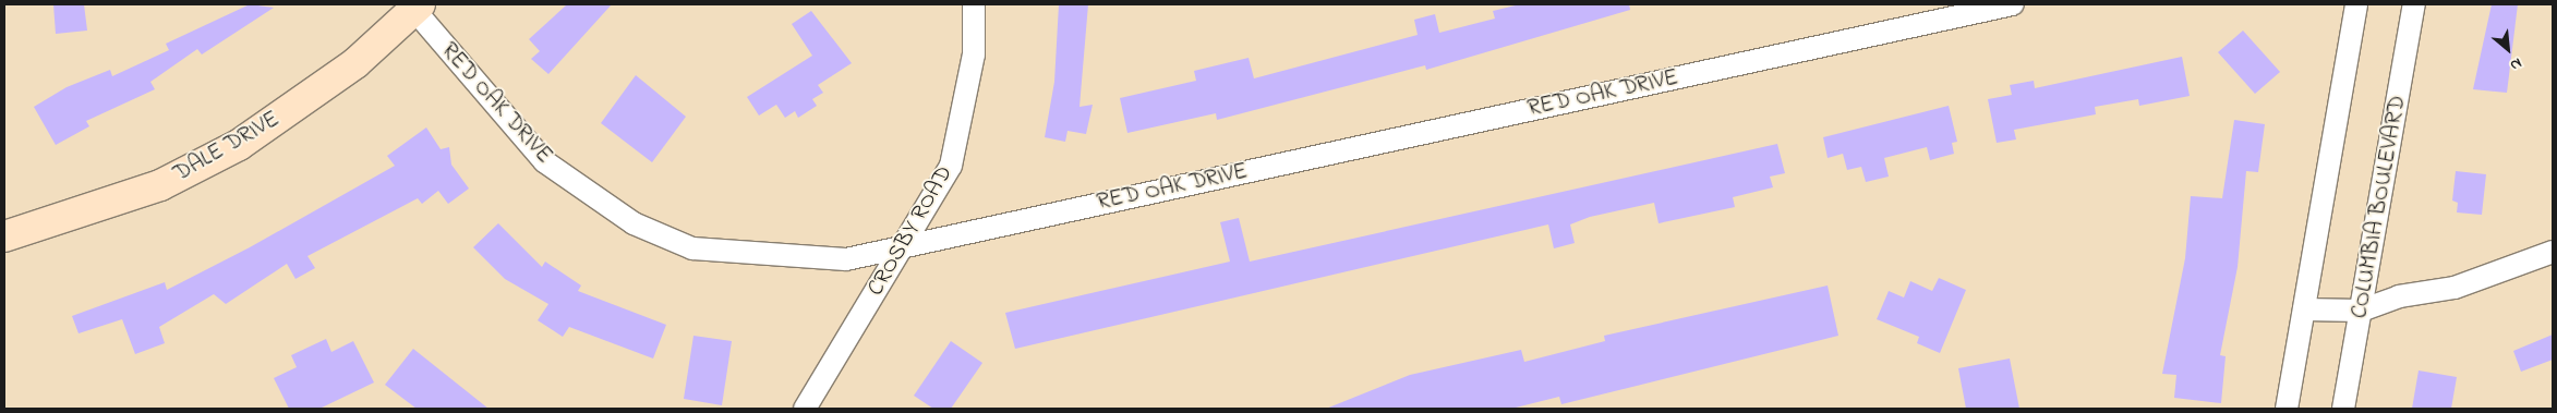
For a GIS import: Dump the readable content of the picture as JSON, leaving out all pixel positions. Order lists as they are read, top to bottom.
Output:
{
  "streets": {
    "street": [
      "RED OAK DRIVE",
      "DALE DRIVE",
      "COLUMBIA BOULEVARD",
      "CROSBY ROAD"
    ]
  },
  "crossings": [
    ["RED OAK DRIVE", "DALE DRIVE"],
    ["RED OAK DRIVE", "CROSBY ROAD"]
  ],
  "north": "bottom right"
}
